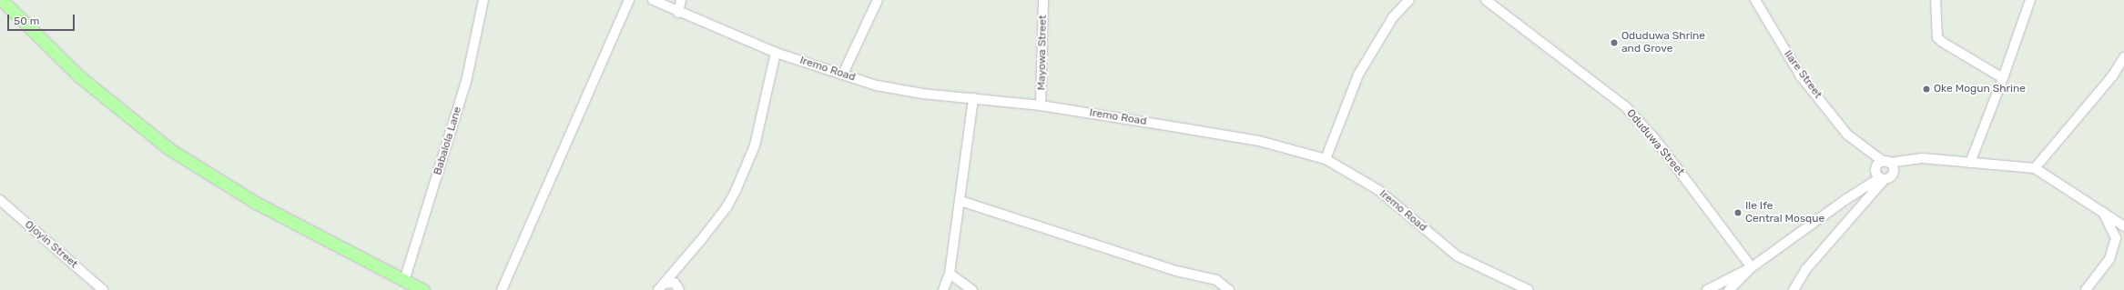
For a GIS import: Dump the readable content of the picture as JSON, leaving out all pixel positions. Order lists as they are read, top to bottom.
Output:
{
  "streets": {
    "street": [
      "Mayowa Street",
      "Iremo Road",
      "Ilare Street",
      "Babalola Lane",
      "Oduduwa Street",
      "Ojoyin Street"
    ]
  },
  "crossings": [
    ["Mayowa Street", "Iremo Road"]
  ],
  "places": ["Oduduwa Shrine and Grove", "Oke Mogun Shrine", "Ile Ife Central Mosque"],
  "scale_bar": "50 m"
}
